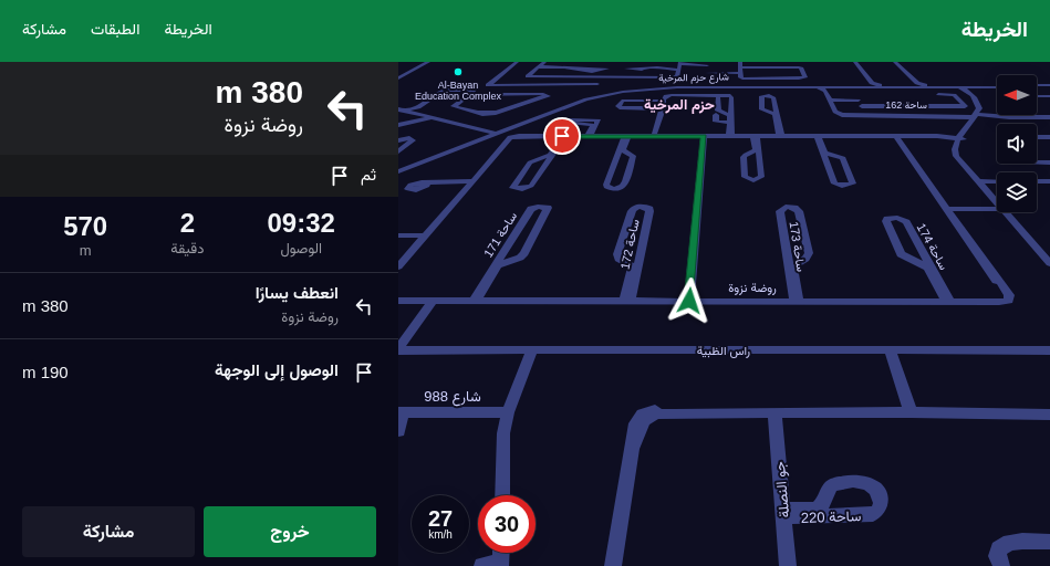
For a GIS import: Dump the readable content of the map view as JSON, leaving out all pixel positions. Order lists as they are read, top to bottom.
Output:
{
  "streets": {
    "street": [
      "شارع حزم المرخية",
      "ساحة 162",
      "ساحة 171",
      "ساحة 172",
      "ساحة 173",
      "ساحة 174",
      "روضة نزوة",
      "راس الظبية",
      "شارع 988",
      "جو النصلة",
      "ساحة 220"
    ]
  },
  "crossings": [
    ["ساحة 171", "روضة نزوة"],
    ["ساحة 172", "روضة نزوة"],
    ["ساحة 173", "روضة نزوة"],
    ["ساحة 174", "روضة نزوة"],
    ["جو النصلة", "ساحة 220"]
  ],
  "districts": ["حزم المرخية"],
  "places": ["Al-Bayan Education Complex"],
  "north": "left",
  "page": {
    "header": "الخريطة",
    "nav": ["الخريطة", "الطبقات", "مشاركة"],
    "turn": ["380 m", "روضة نزوة"],
    "then": "ثم",
    "eta": [
      "09:32",
      "الوصول",
      "2",
      "دقيقة",
      "570",
      "m"
    ],
    "list": [
      {
        "name": "انعطف يسارًا",
        "note": "روضة نزوة",
        "value": "380 m"
      },
      {
        "name": "الوصول إلى الوجهة",
        "value": "190 m"
      }
    ],
    "speed": "27 km/h",
    "limit": "30",
    "buttons": ["خروج", "مشاركة"]
  }
}
